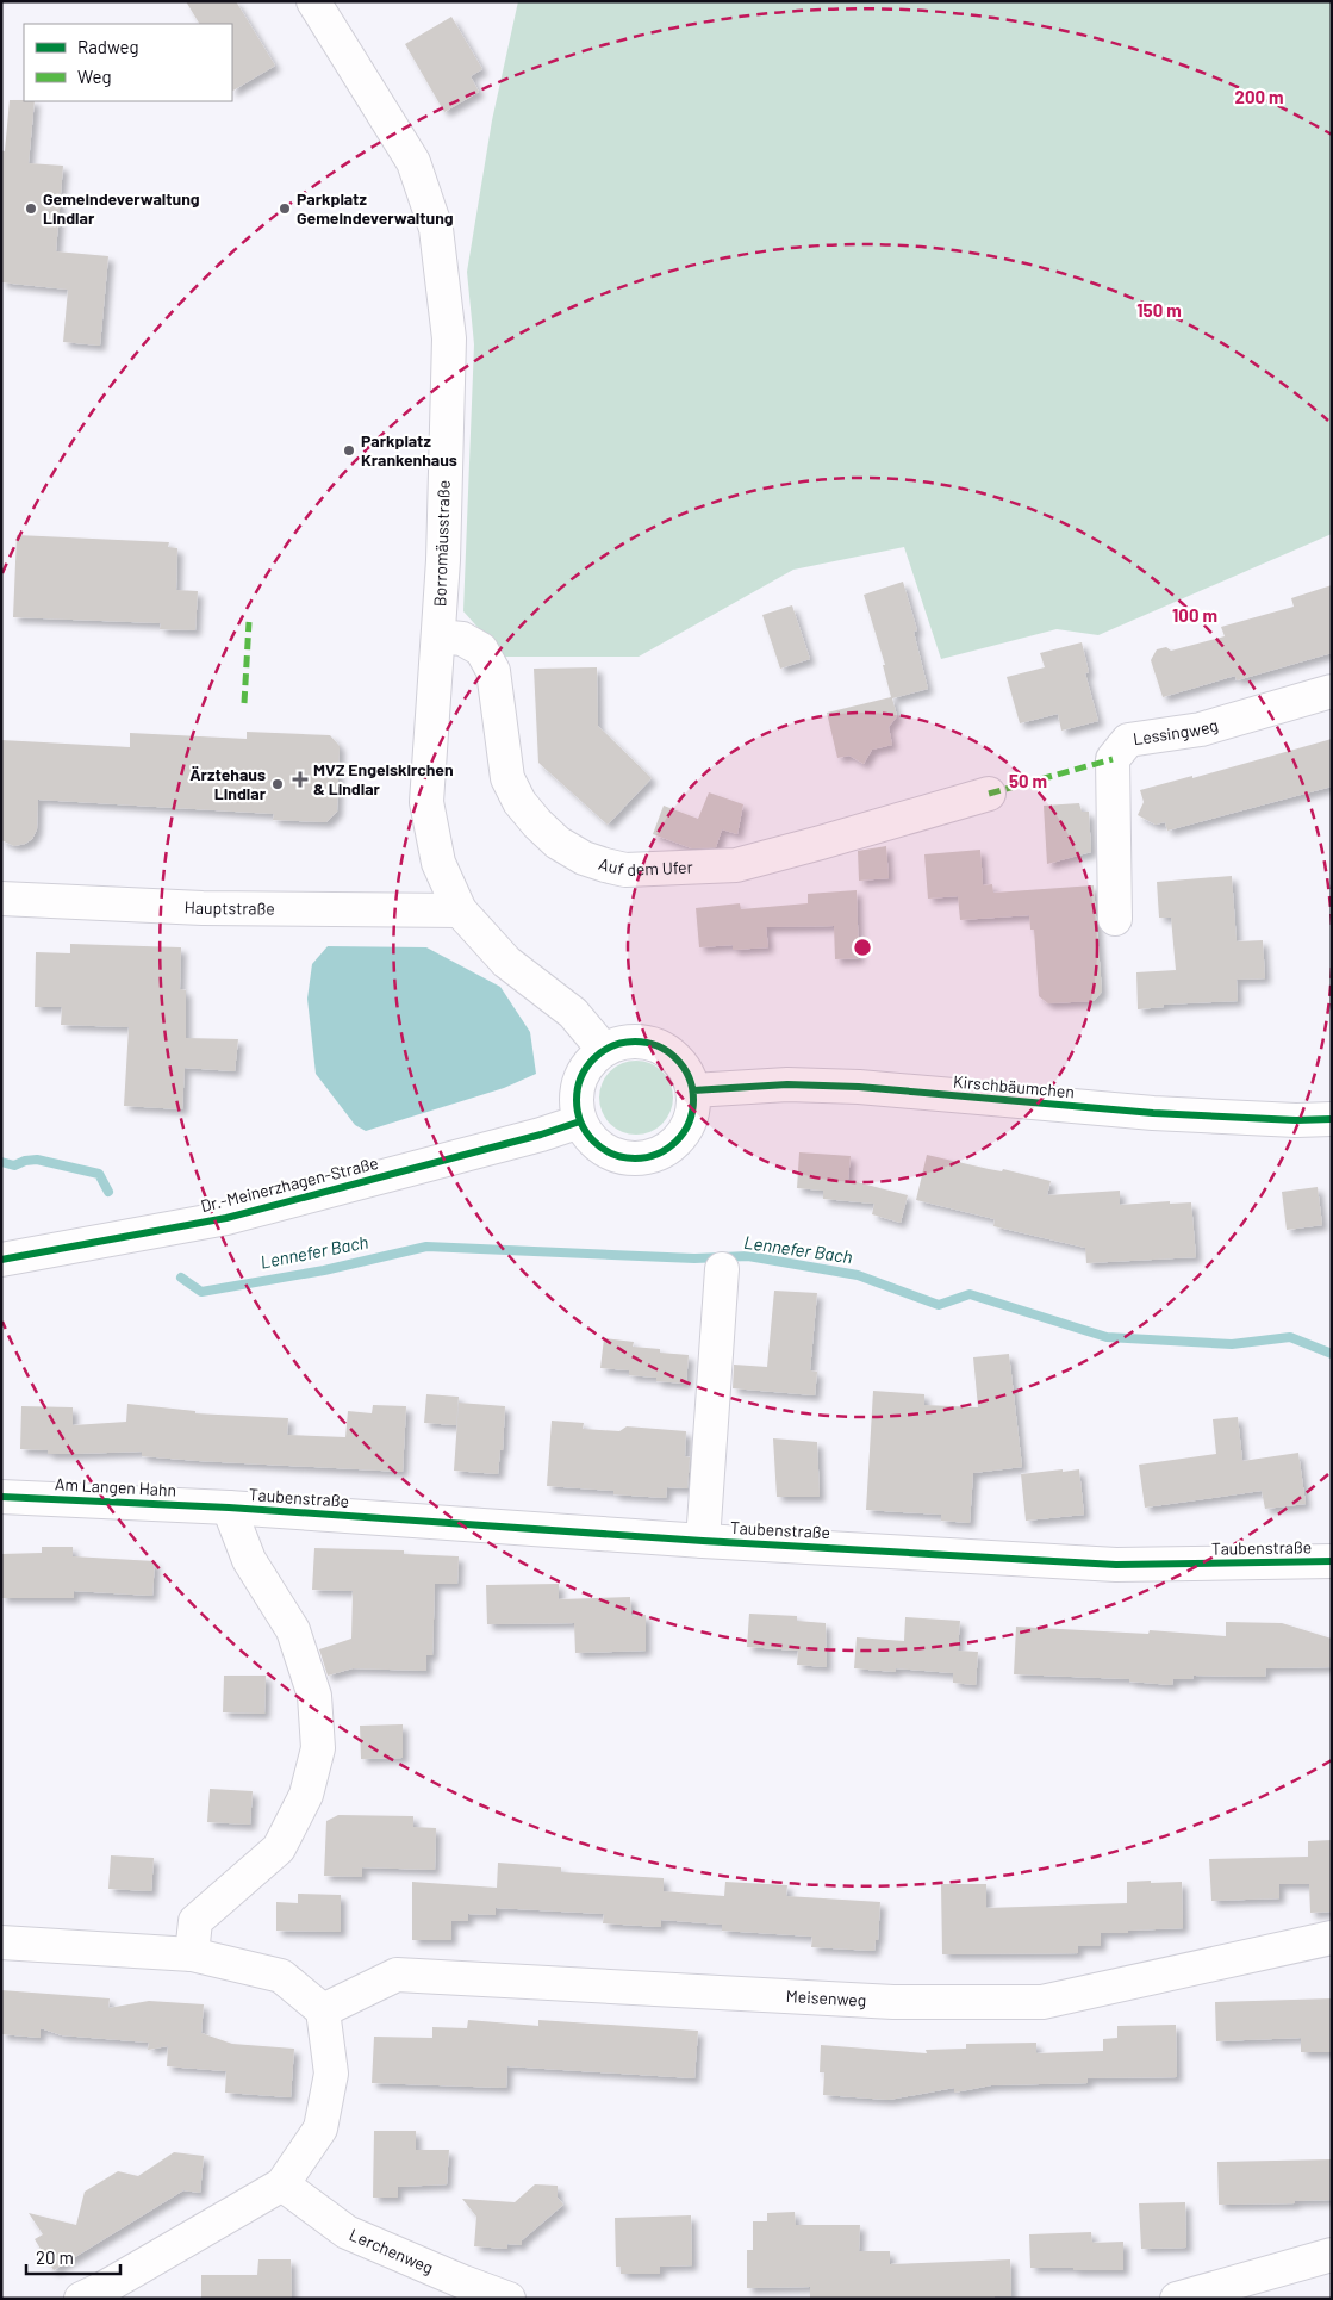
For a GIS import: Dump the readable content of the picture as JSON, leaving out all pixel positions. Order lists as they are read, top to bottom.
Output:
{
  "streets": {
    "street": [
      "Borromäusstraße",
      "Lessingweg",
      "Auf dem Ufer",
      "Hauptstraße",
      "Kirschbäumchen",
      "Dr.-Meinerzhagen-Straße",
      "Am Langen Hahn",
      "Taubenstraße",
      "Meisenweg",
      "Lerchenweg"
    ]
  },
  "crossings": [
    ["Borromäusstraße", "Auf dem Ufer"],
    ["Borromäusstraße", "Hauptstraße"],
    ["Borromäusstraße", "Kirschbäumchen"],
    ["Borromäusstraße", "Dr.-Meinerzhagen-Straße"],
    ["Kirschbäumchen", "Dr.-Meinerzhagen-Straße"],
    ["Am Langen Hahn", "Taubenstraße"]
  ],
  "water": ["Lennefer Bach"],
  "places": {
    "other": [
      "Gemeindeverwaltung Lindlar",
      "Parkplatz Gemeindeverwaltung",
      "Parkplatz Krankenhaus",
      "Ärztehaus Lindlar"
    ],
    "health": ["MVZ Engelskirchen & Lindlar"]
  },
  "legend": ["Radweg", "Weg"],
  "scale_bar": "20 m",
  "rings": [
    "200 m",
    "150 m",
    "100 m",
    "50 m"
  ]
}
